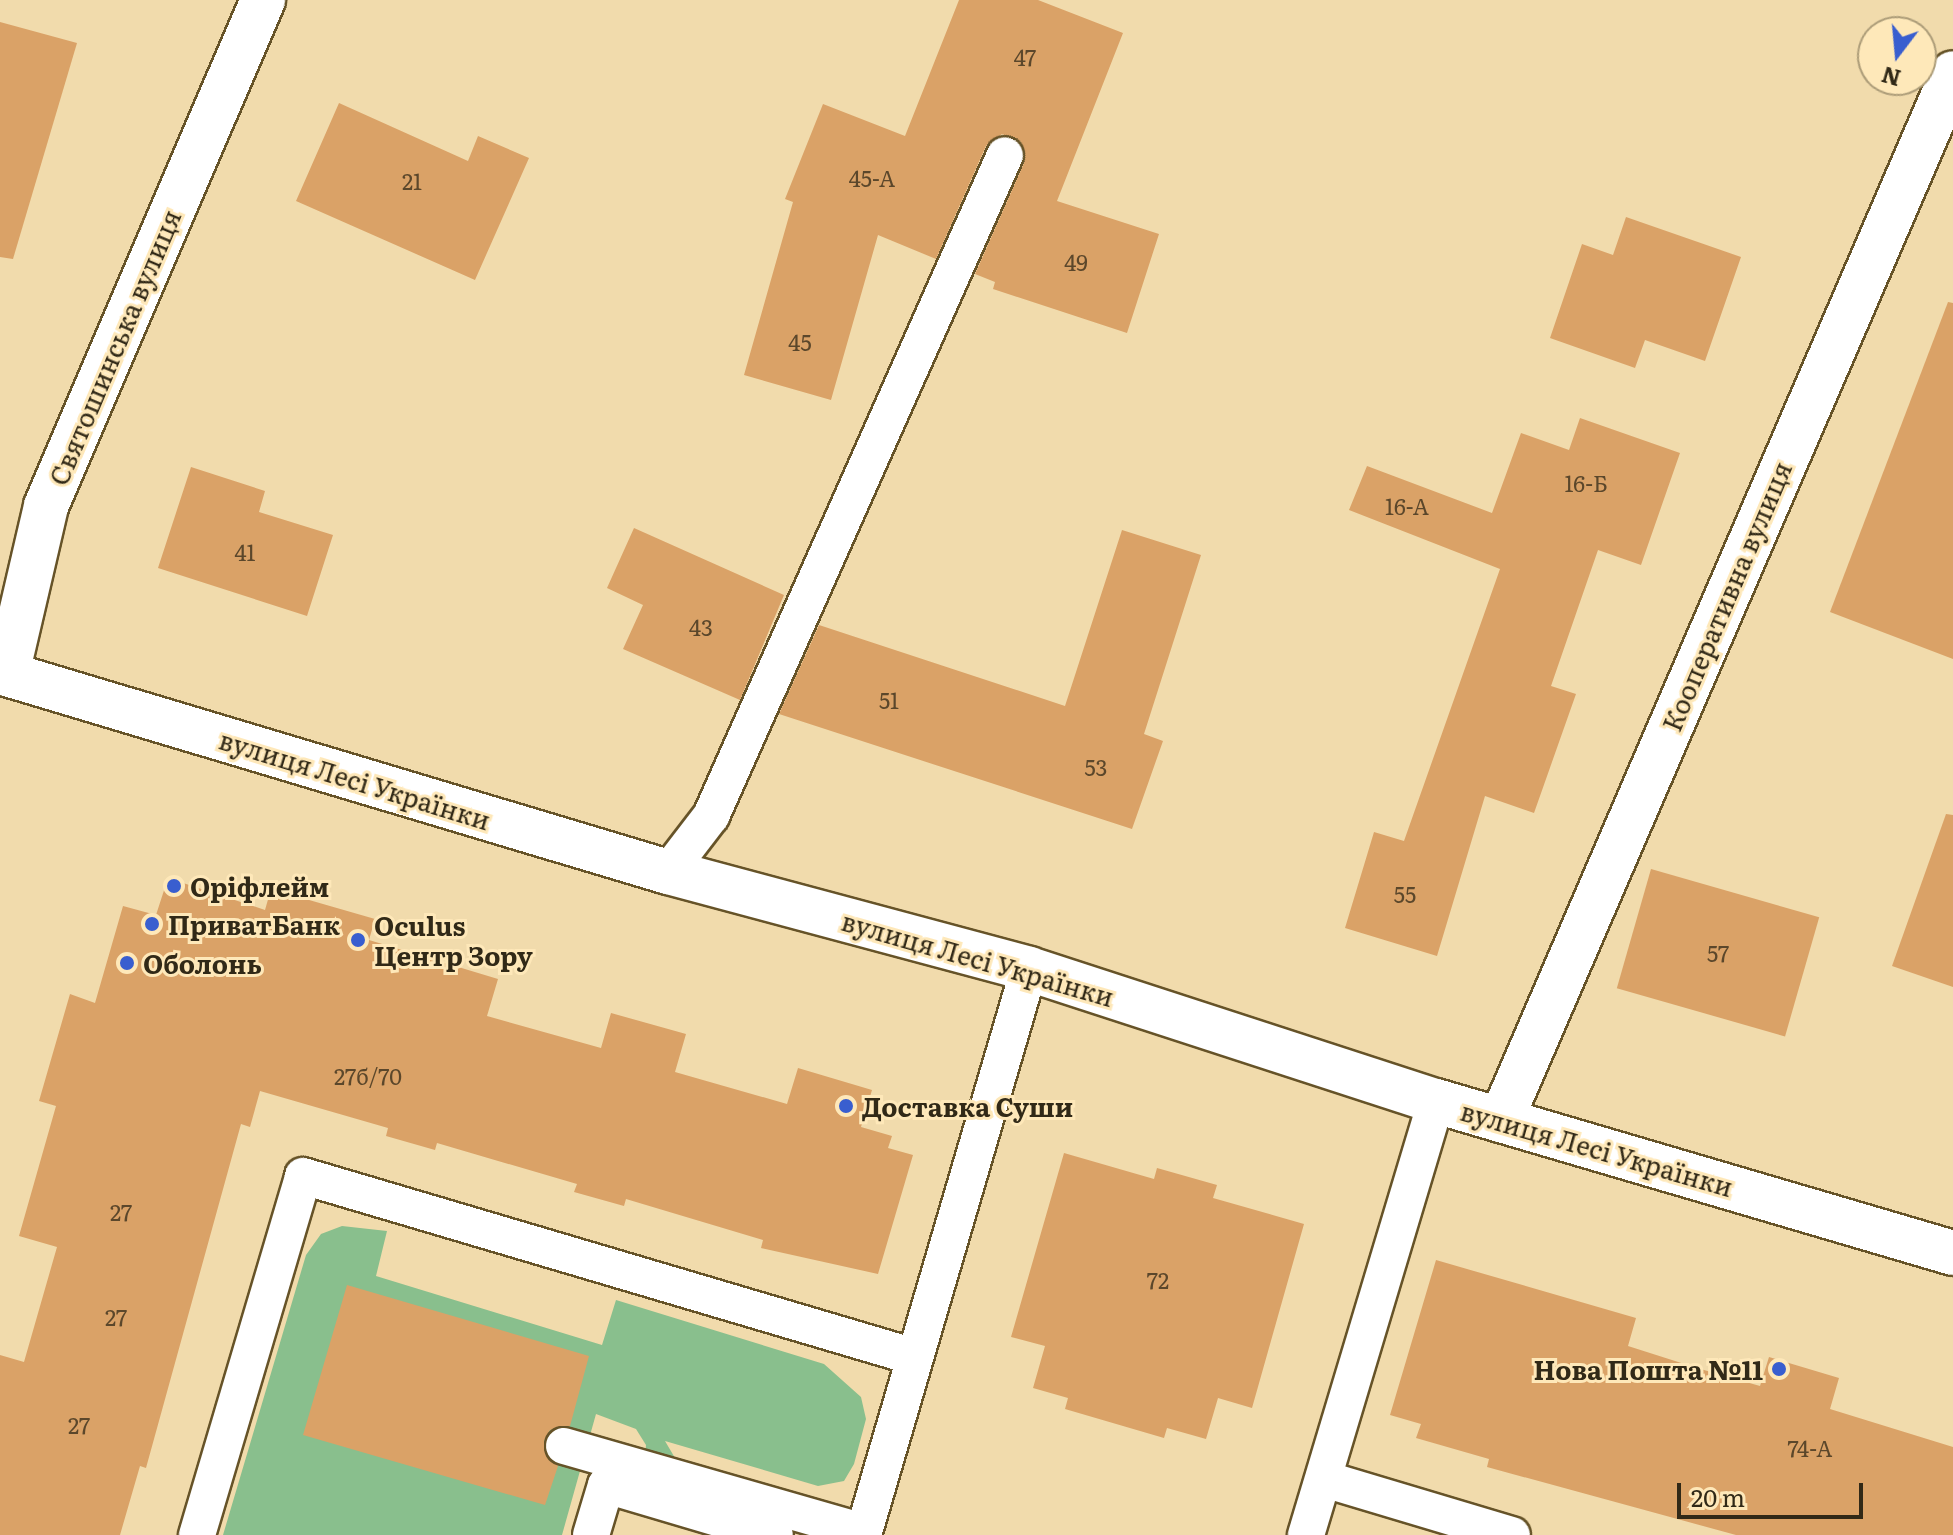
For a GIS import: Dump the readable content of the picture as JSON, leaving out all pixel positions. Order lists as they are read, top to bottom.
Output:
{
  "streets": {
    "street": ["Святошинська вулиця", "Кооперативна вулиця", "вулиця Лесі Українки"]
  },
  "crossings": [
    ["Святошинська вулиця", "вулиця Лесі Українки"],
    ["Кооперативна вулиця", "вулиця Лесі Українки"]
  ],
  "places": [
    "Оріфлейм",
    "ПриватБанк",
    "Oculus Центр Зору",
    "Оболонь",
    "Доставка Суши",
    "Нова Пошта №11"
  ],
  "house_numbers": [
    "47",
    "45-А",
    "21",
    "49",
    "45",
    "16-Б",
    "16-А",
    "41",
    "43",
    "51",
    "53",
    "55",
    "57",
    "27б/70",
    "27",
    "72",
    "27",
    "27",
    "74-А"
  ],
  "scale_bar": "20 m",
  "north": "bottom"
}
